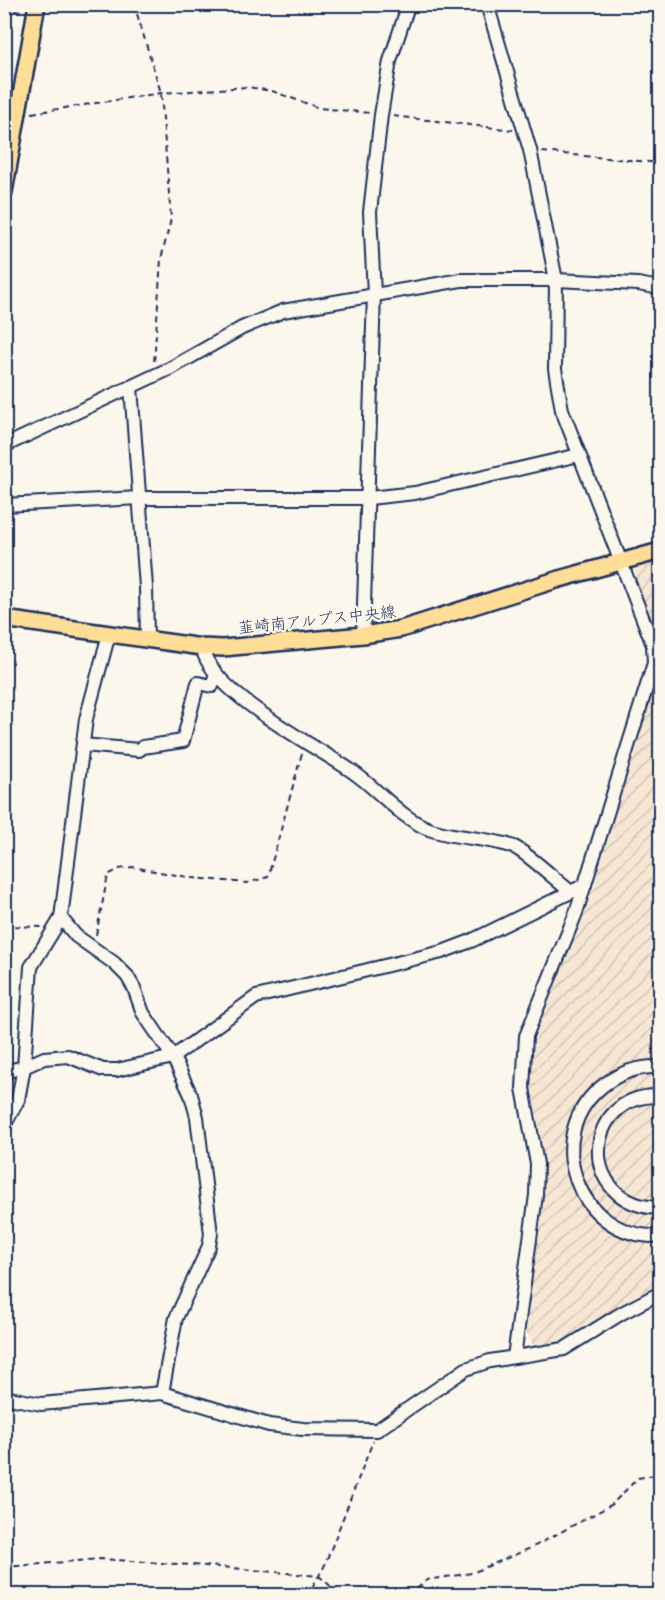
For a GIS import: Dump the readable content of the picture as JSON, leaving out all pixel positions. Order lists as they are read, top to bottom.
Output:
{
  "streets": {
    "main road": ["韮崎南アルプス中央線"]
  }
}
